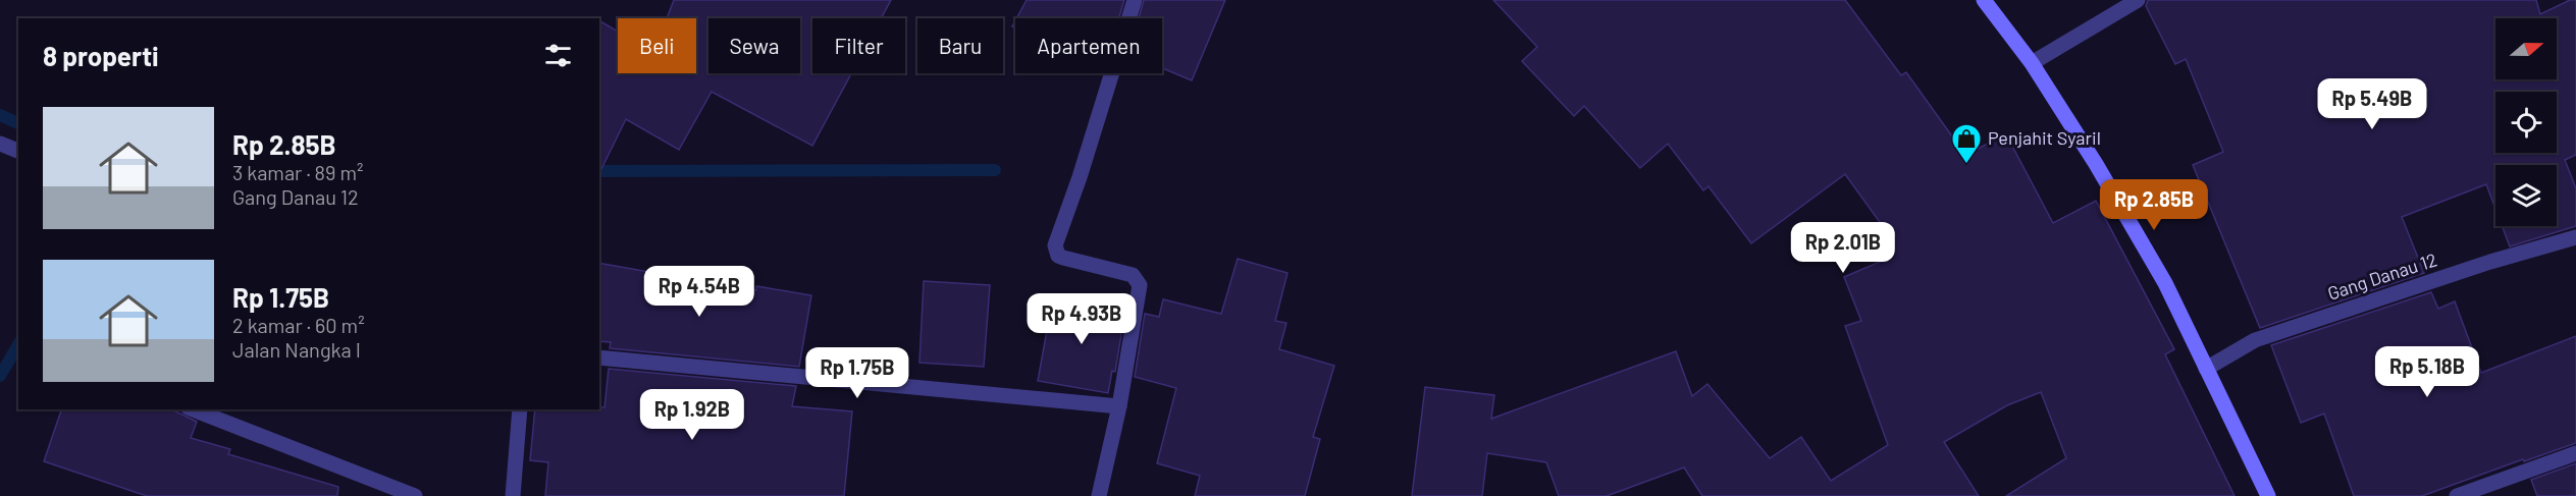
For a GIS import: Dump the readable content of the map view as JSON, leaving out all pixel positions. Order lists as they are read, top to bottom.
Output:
{
  "streets": {
    "street": ["Gang Danau 12"]
  },
  "places": {
    "shop": ["Penjahit Syaril"]
  },
  "north": "right",
  "page": {
    "chip": [
      "Beli",
      "Sewa",
      "Filter",
      "Baru",
      "Apartemen"
    ],
    "heading": "8 properti",
    "price": [
      "Rp 5.49B",
      "Rp 2.85B",
      "Rp 2.01B",
      "Rp 4.54B",
      "Rp 4.93B",
      "Rp 5.18B",
      "Rp 1.75B",
      "Rp 1.92B"
    ],
    "list": [
      {
        "name": "Rp 2.85B",
        "note": "3 kamar · 89 m² · Gang Danau 12"
      },
      {
        "name": "Rp 1.75B",
        "note": "2 kamar · 60 m² · Jalan Nangka I"
      }
    ]
  }
}
